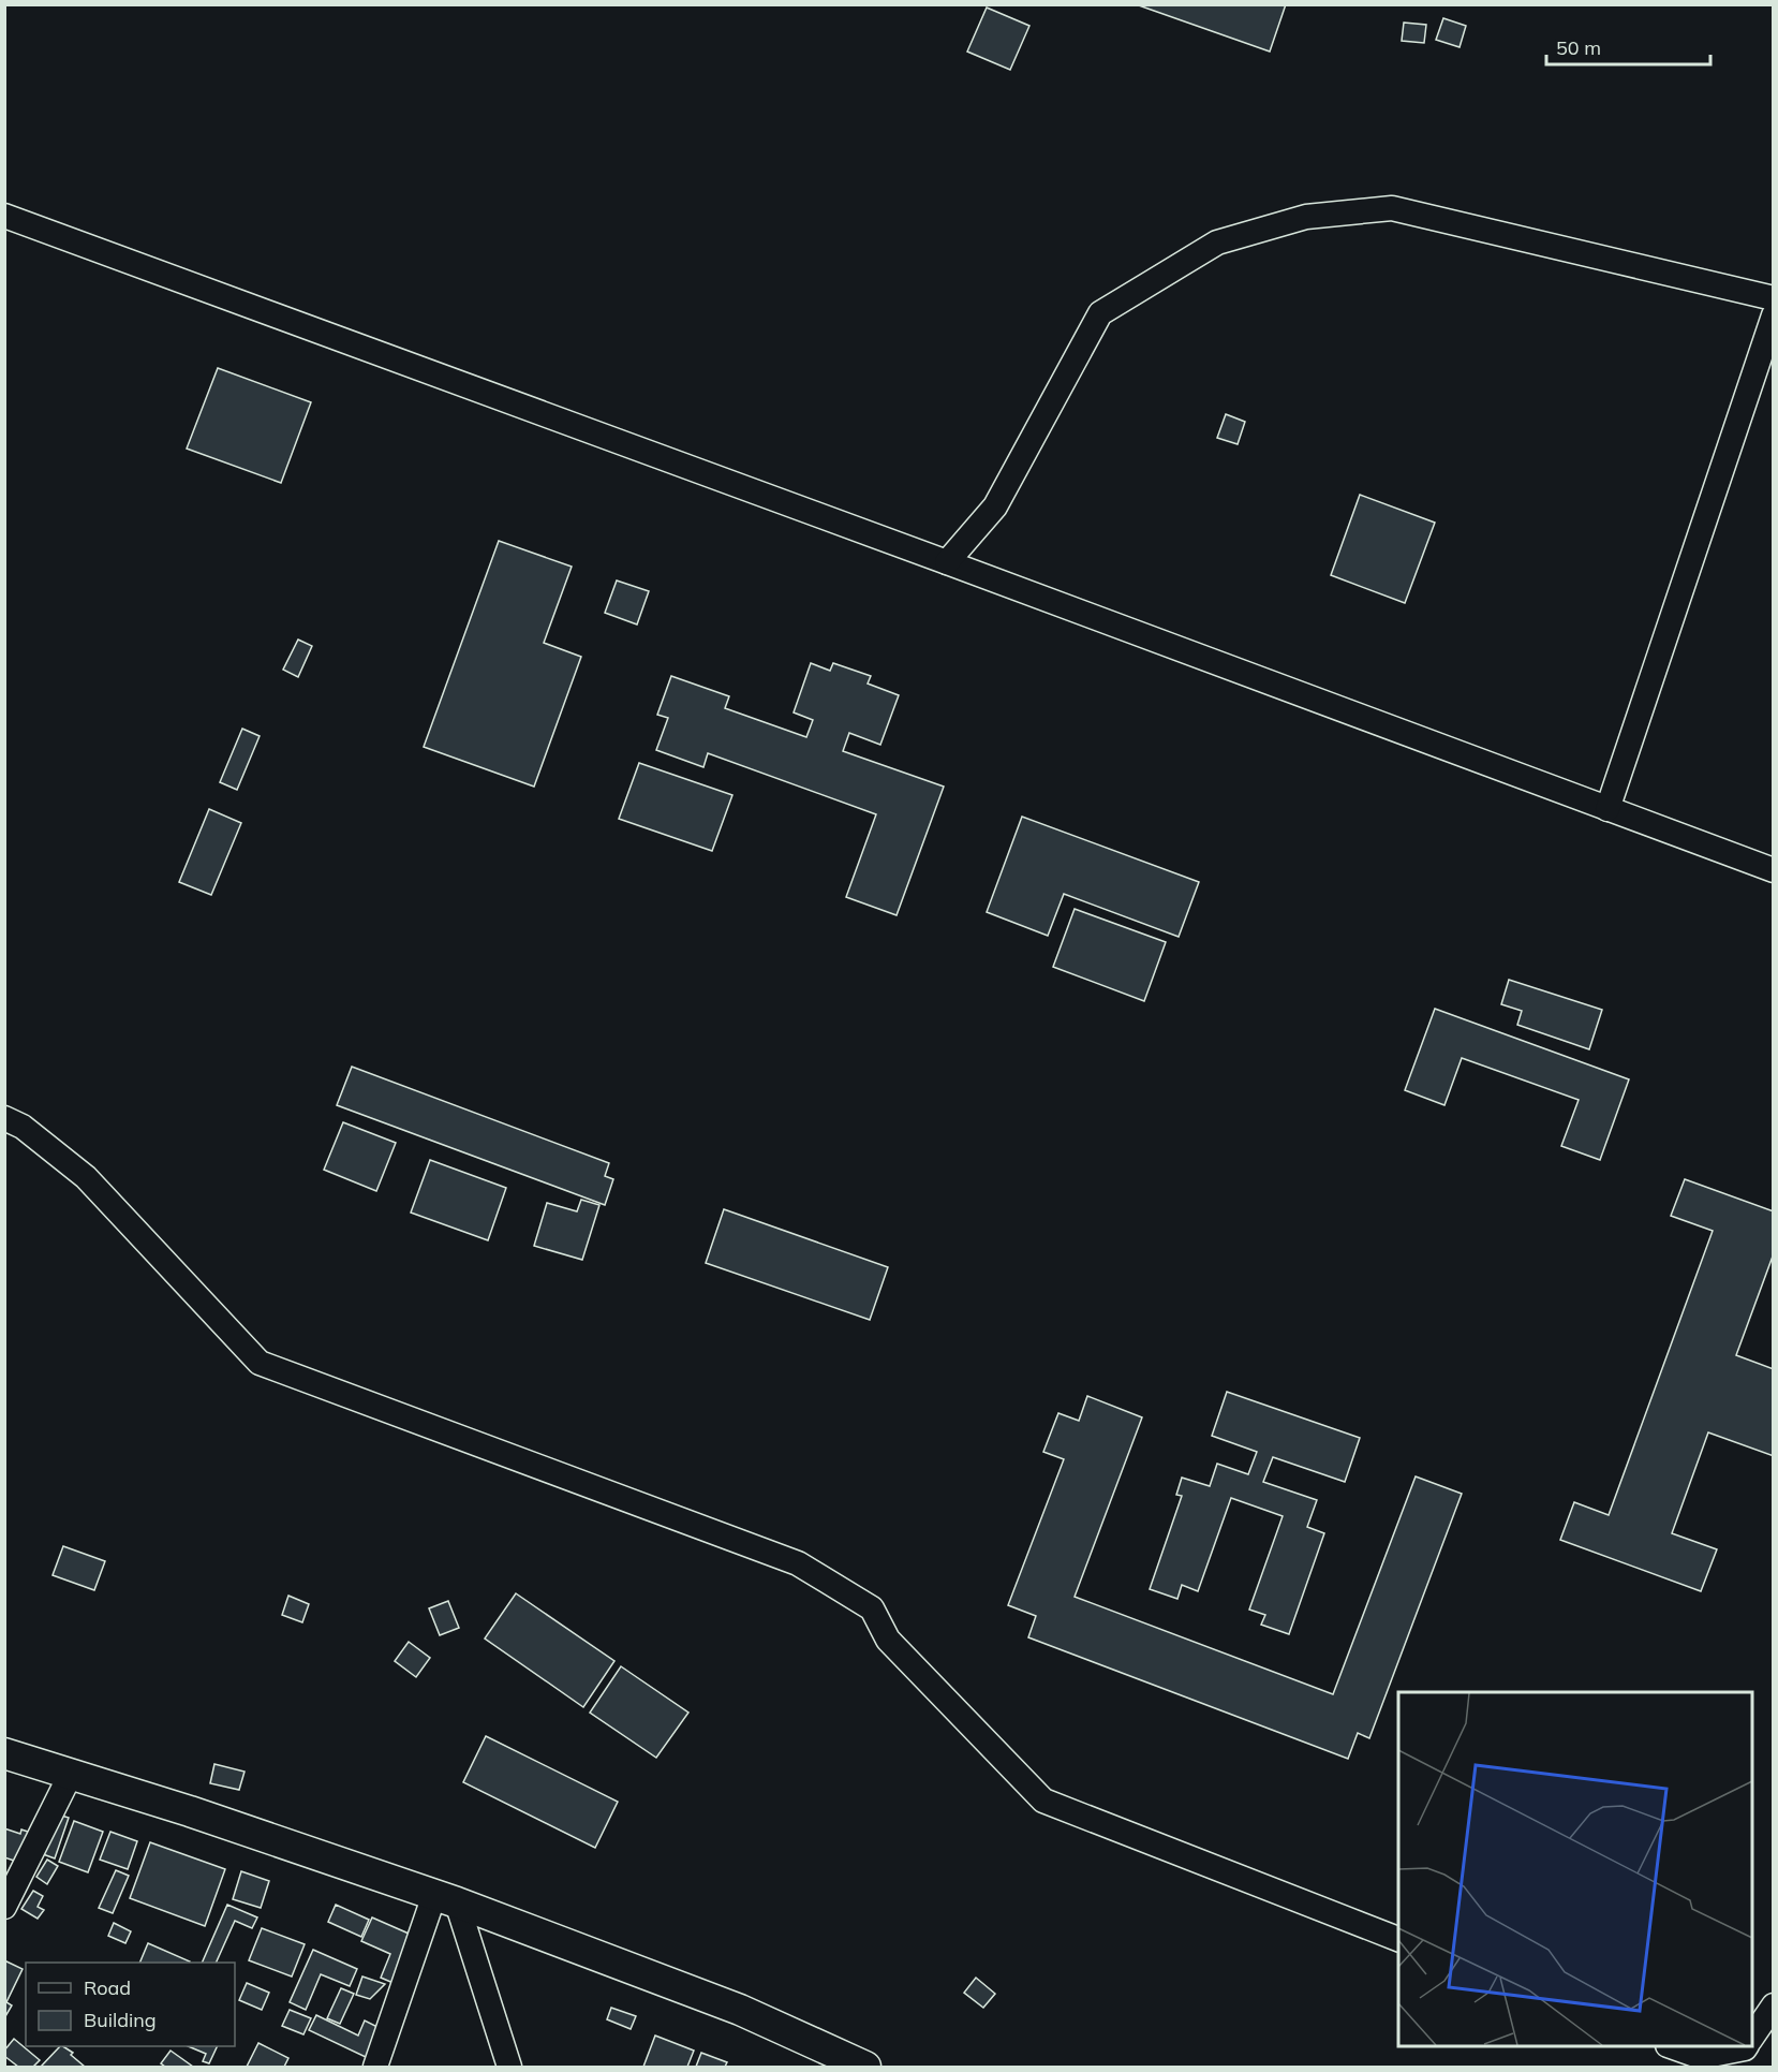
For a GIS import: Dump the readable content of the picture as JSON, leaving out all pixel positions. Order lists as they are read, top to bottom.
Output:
{
  "legend": ["Road", "Building"],
  "scale_bar": "50 m"
}
